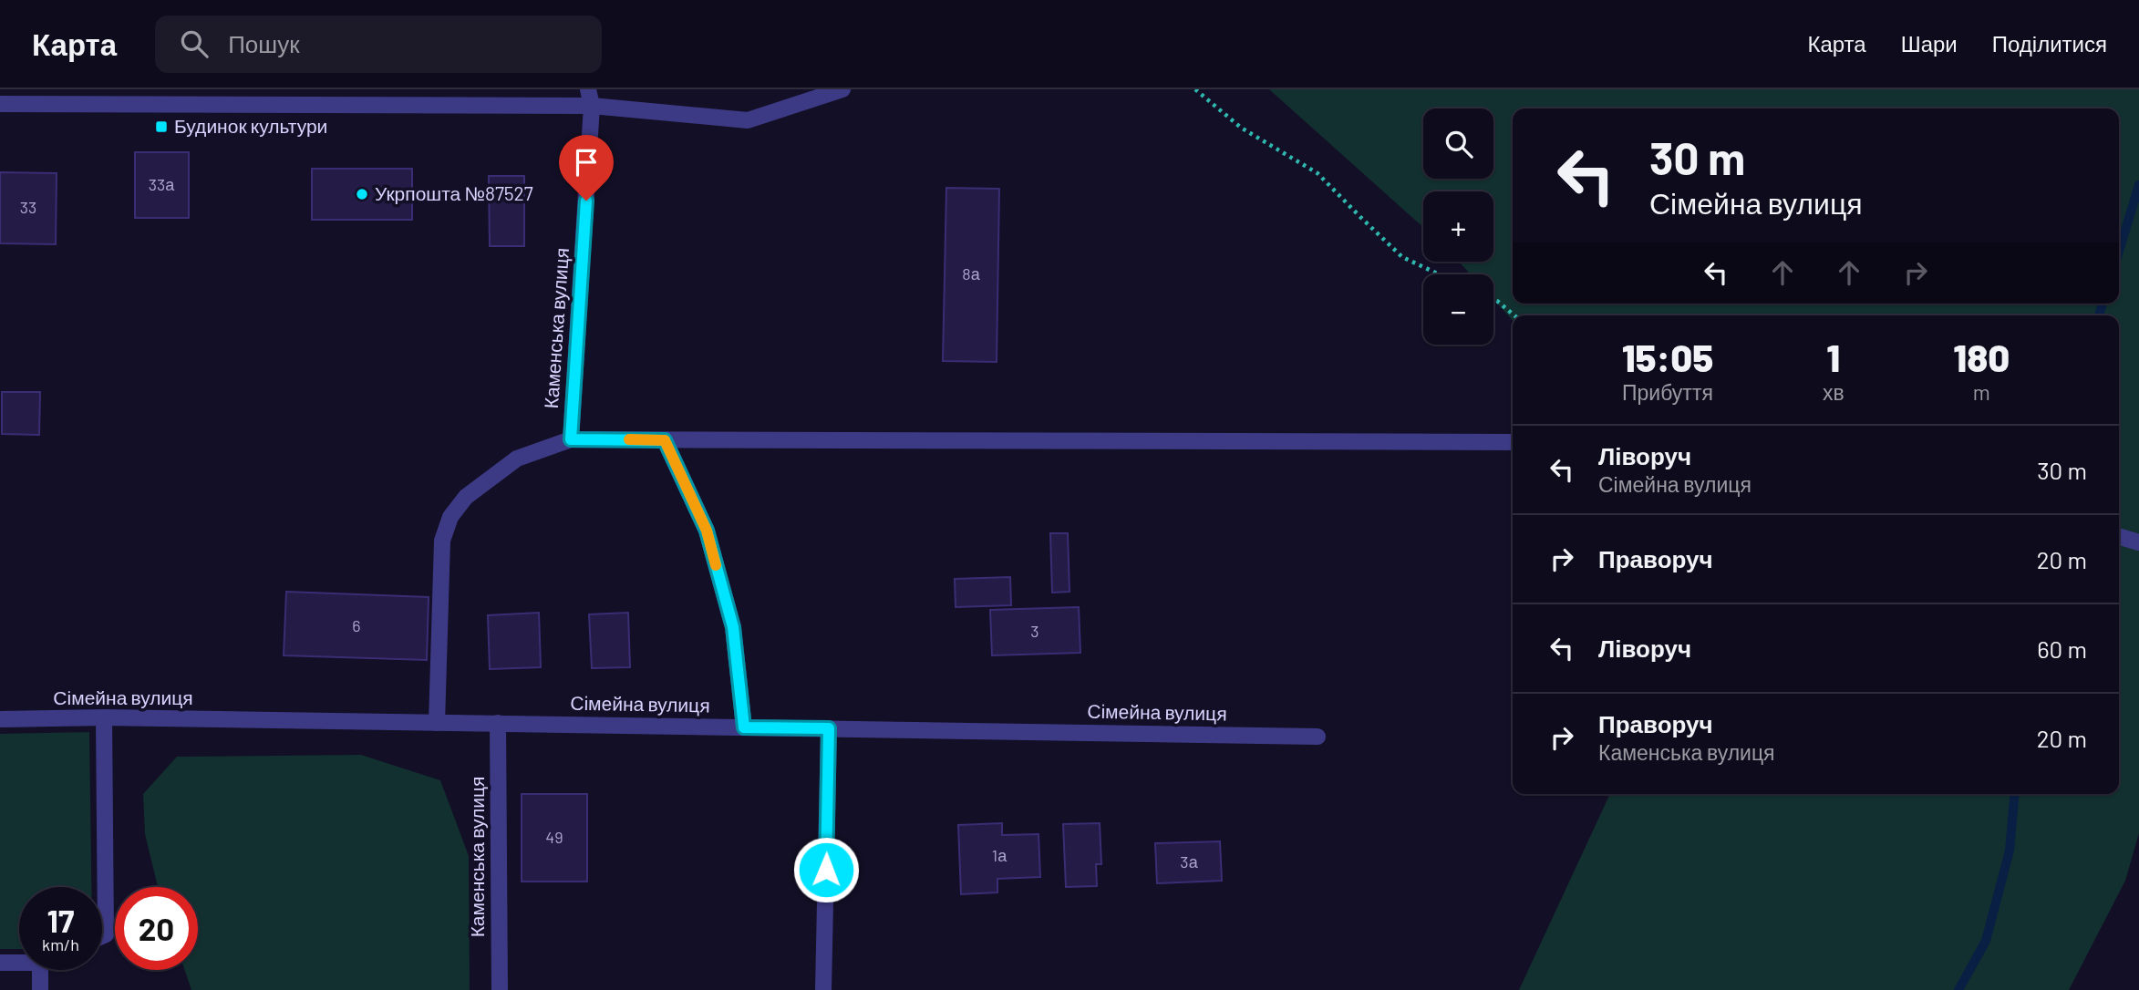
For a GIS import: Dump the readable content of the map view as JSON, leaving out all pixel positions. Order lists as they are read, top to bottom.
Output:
{
  "streets": {
    "street": ["Каменська вулиця", "Сімейна вулиця"]
  },
  "crossings": [
    ["Каменська вулиця", "Сімейна вулиця"]
  ],
  "places": {
    "transit": ["Будинок культури"],
    "other": ["Укрпошта №87527"]
  },
  "house_numbers": [
    "33а",
    "33",
    "8а",
    "6",
    "3",
    "49",
    "1а",
    "3а"
  ],
  "page": {
    "header": "Карта",
    "search": "Пошук",
    "nav": ["Карта", "Шари", "Поділитися"],
    "map_buttons": ["+", "−"],
    "turn": ["30 m", "Сімейна вулиця"],
    "eta": [
      "15:05",
      "Прибуття",
      "1",
      "хв",
      "180",
      "m"
    ],
    "list": [
      {
        "name": "Ліворуч",
        "note": "Сімейна вулиця",
        "value": "30 m"
      },
      {
        "name": "Праворуч",
        "value": "20 m"
      },
      {
        "name": "Ліворуч",
        "value": "60 m"
      },
      {
        "name": "Праворуч",
        "note": "Каменська вулиця",
        "value": "20 m"
      }
    ],
    "speed": "17 km/h",
    "limit": "20"
  }
}
